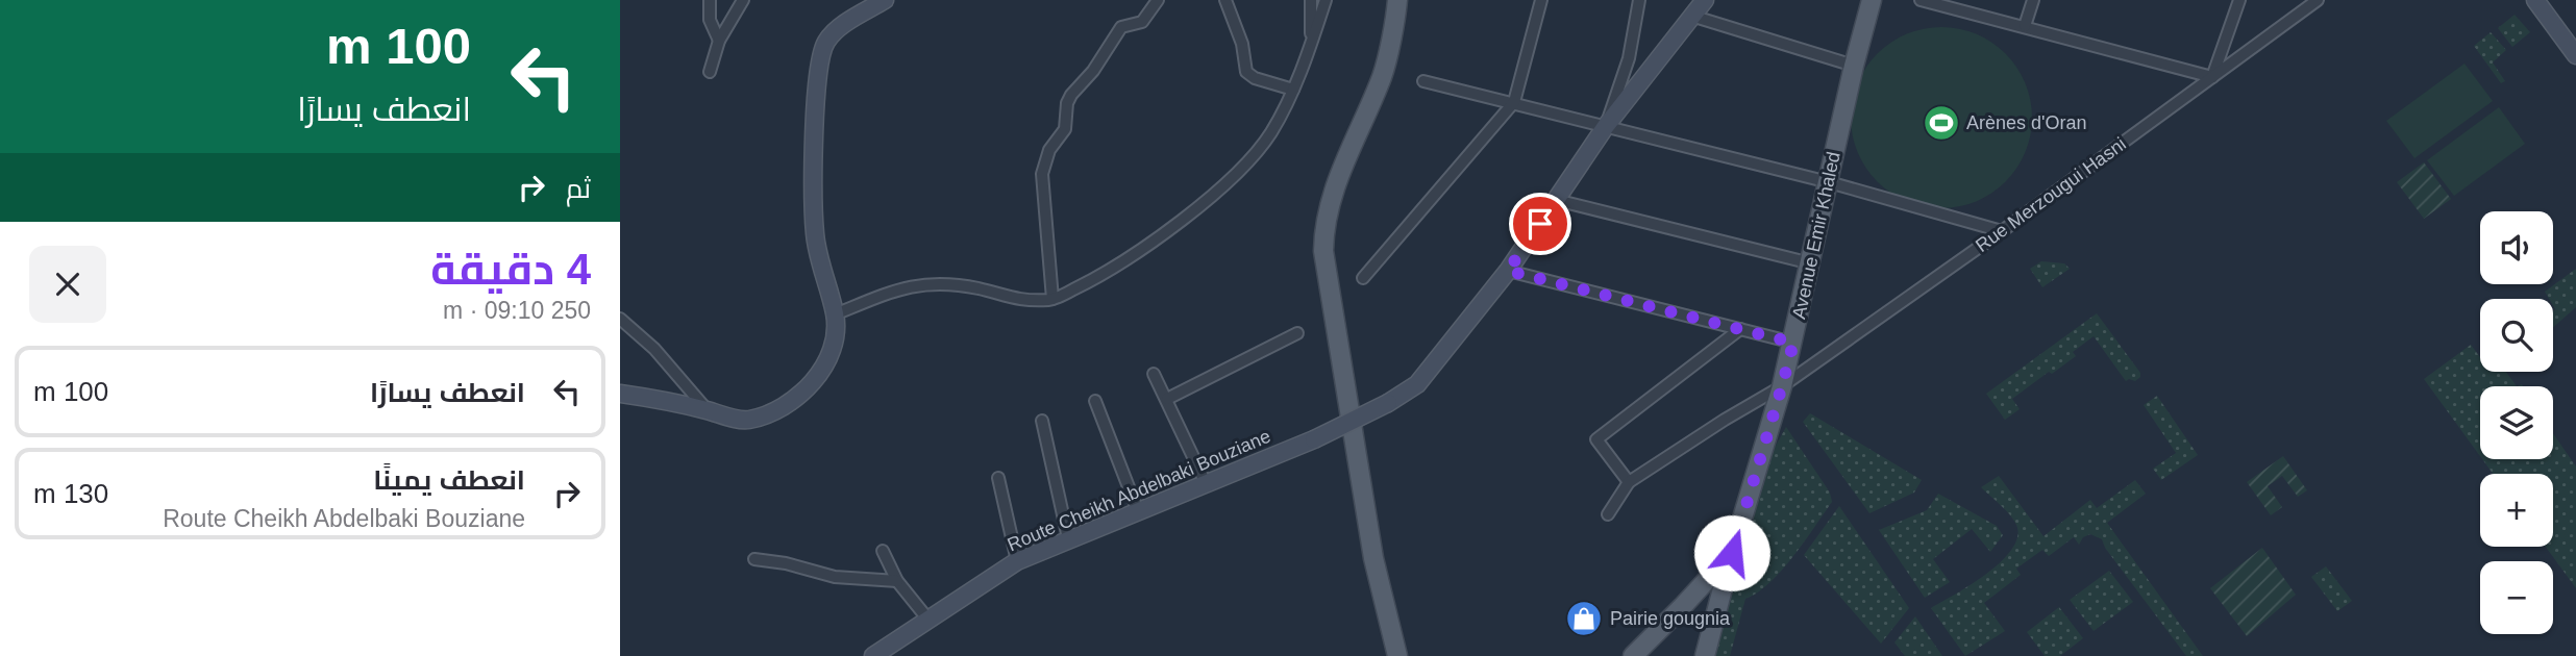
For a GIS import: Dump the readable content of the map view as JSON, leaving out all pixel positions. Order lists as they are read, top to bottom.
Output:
{
  "streets": {
    "main road": ["Avenue Emir Khaled"],
    "street": ["Rue Merzougui Hasni", "Route Cheikh Abdelbaki Bouziane"]
  },
  "crossings": [
    ["Rue Merzougui Hasni", "Avenue Emir Khaled"]
  ],
  "places": {
    "sports": ["Arènes d'Oran"],
    "shop": ["Pairie gougnia"]
  },
  "page": {
    "turn": ["100 m", "انعطف يسارًا"],
    "then": "ثم",
    "map_buttons": ["+", "−"],
    "heading": ["4 دقيقة", "250 m · 09:10"],
    "list": [
      {
        "name": "انعطف يسارًا",
        "value": "100 m"
      },
      {
        "name": "انعطف يمينًا",
        "note": "Route Cheikh Abdelbaki Bouziane",
        "value": "130 m"
      }
    ]
  }
}
